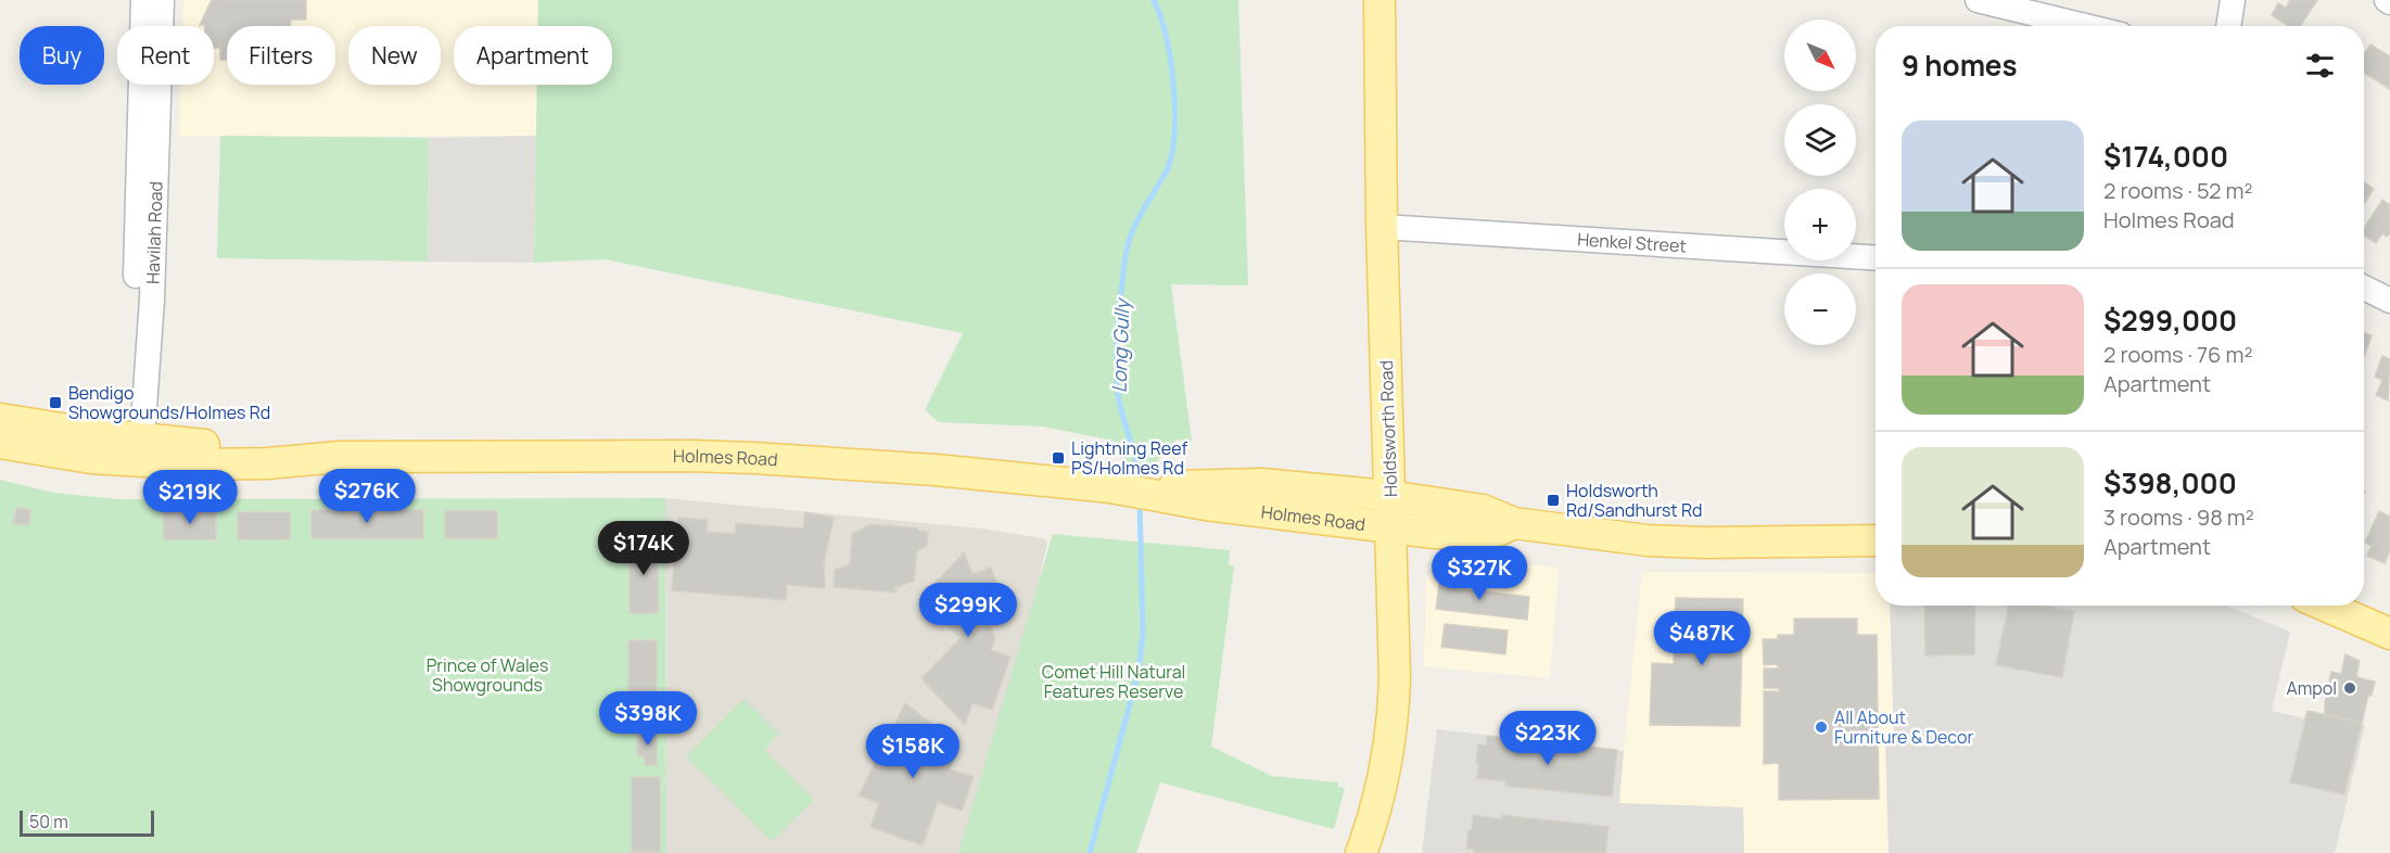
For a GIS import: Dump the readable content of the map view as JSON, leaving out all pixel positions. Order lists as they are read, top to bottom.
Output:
{
  "streets": {
    "main road": ["Holdsworth Road", "Holmes Road"],
    "street": ["Havilah Road", "Henkel Street"]
  },
  "crossings": [
    ["Havilah Road", "Holmes Road"],
    ["Henkel Street", "Holdsworth Road"],
    ["Holdsworth Road", "Holmes Road"]
  ],
  "water": ["Long Gully"],
  "parks": ["Prince of Wales Showgrounds", "Comet Hill Natural Features Reserve"],
  "places": {
    "transit": ["Bendigo Showgrounds/Holmes Rd", "Lightning Reef PS/Holmes Rd", "Holdsworth Rd/Sandhurst Rd"],
    "other": ["Ampol", "All About Furniture & Decor"]
  },
  "scale_bar": "50 m",
  "north": "bottom right",
  "page": {
    "map_buttons": ["+", "−"],
    "chip": [
      "Buy",
      "Rent",
      "Filters",
      "New",
      "Apartment"
    ],
    "heading": "9 homes",
    "list": [
      {
        "name": "$174,000",
        "note": "2 rooms · 52 m² · Holmes Road"
      },
      {
        "name": "$299,000",
        "note": "2 rooms · 76 m² · Apartment"
      },
      {
        "name": "$398,000",
        "note": "3 rooms · 98 m² · Apartment"
      }
    ],
    "price": [
      "$276K",
      "$219K",
      "$174K",
      "$327K",
      "$299K",
      "$487K",
      "$398K",
      "$223K",
      "$158K"
    ],
    "scale": "50 m"
  }
}
